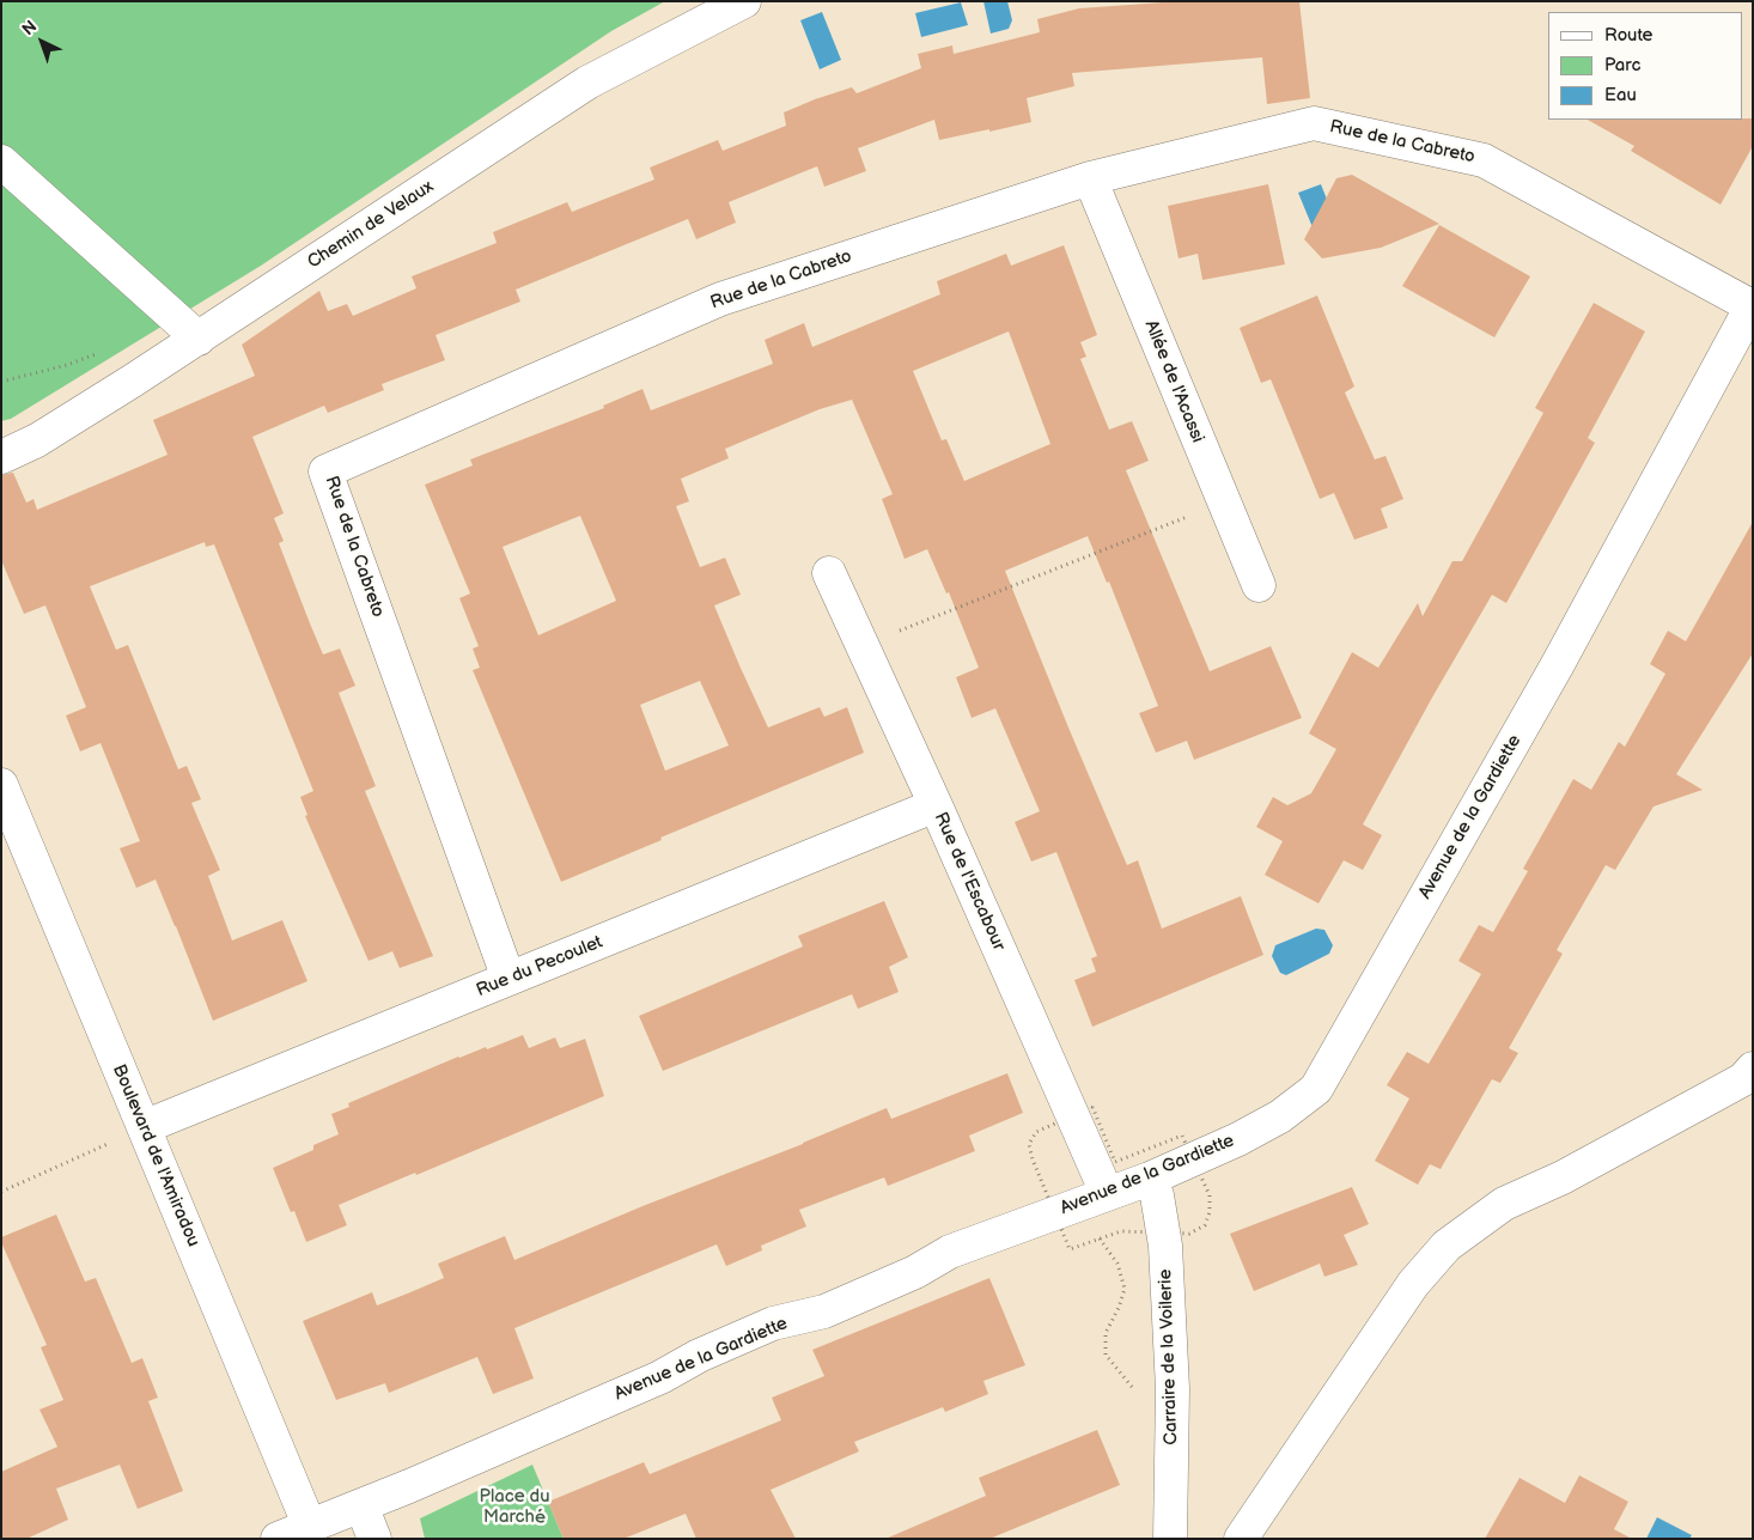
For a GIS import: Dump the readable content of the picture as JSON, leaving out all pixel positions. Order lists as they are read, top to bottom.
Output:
{
  "streets": {
    "street": [
      "Rue de la Cabreto",
      "Chemin de Velaux",
      "Allée de l'Acassi",
      "Avenue de la Gardiette",
      "Rue de l'Escabour",
      "Rue du Pecoulet",
      "Boulevard de l'Amiradou",
      "Carraire de la Voilerie"
    ]
  },
  "crossings": [
    ["Rue de la Cabreto", "Allée de l'Acassi"],
    ["Rue de la Cabreto", "Avenue de la Gardiette"],
    ["Rue de la Cabreto", "Rue du Pecoulet"],
    ["Avenue de la Gardiette", "Rue de l'Escabour"],
    ["Avenue de la Gardiette", "Boulevard de l'Amiradou"],
    ["Avenue de la Gardiette", "Carraire de la Voilerie"],
    ["Rue de l'Escabour", "Rue du Pecoulet"],
    ["Rue du Pecoulet", "Boulevard de l'Amiradou"]
  ],
  "parks": ["Place du Marché"],
  "legend": ["Route", "Parc", "Eau"],
  "north": "top left"
}
